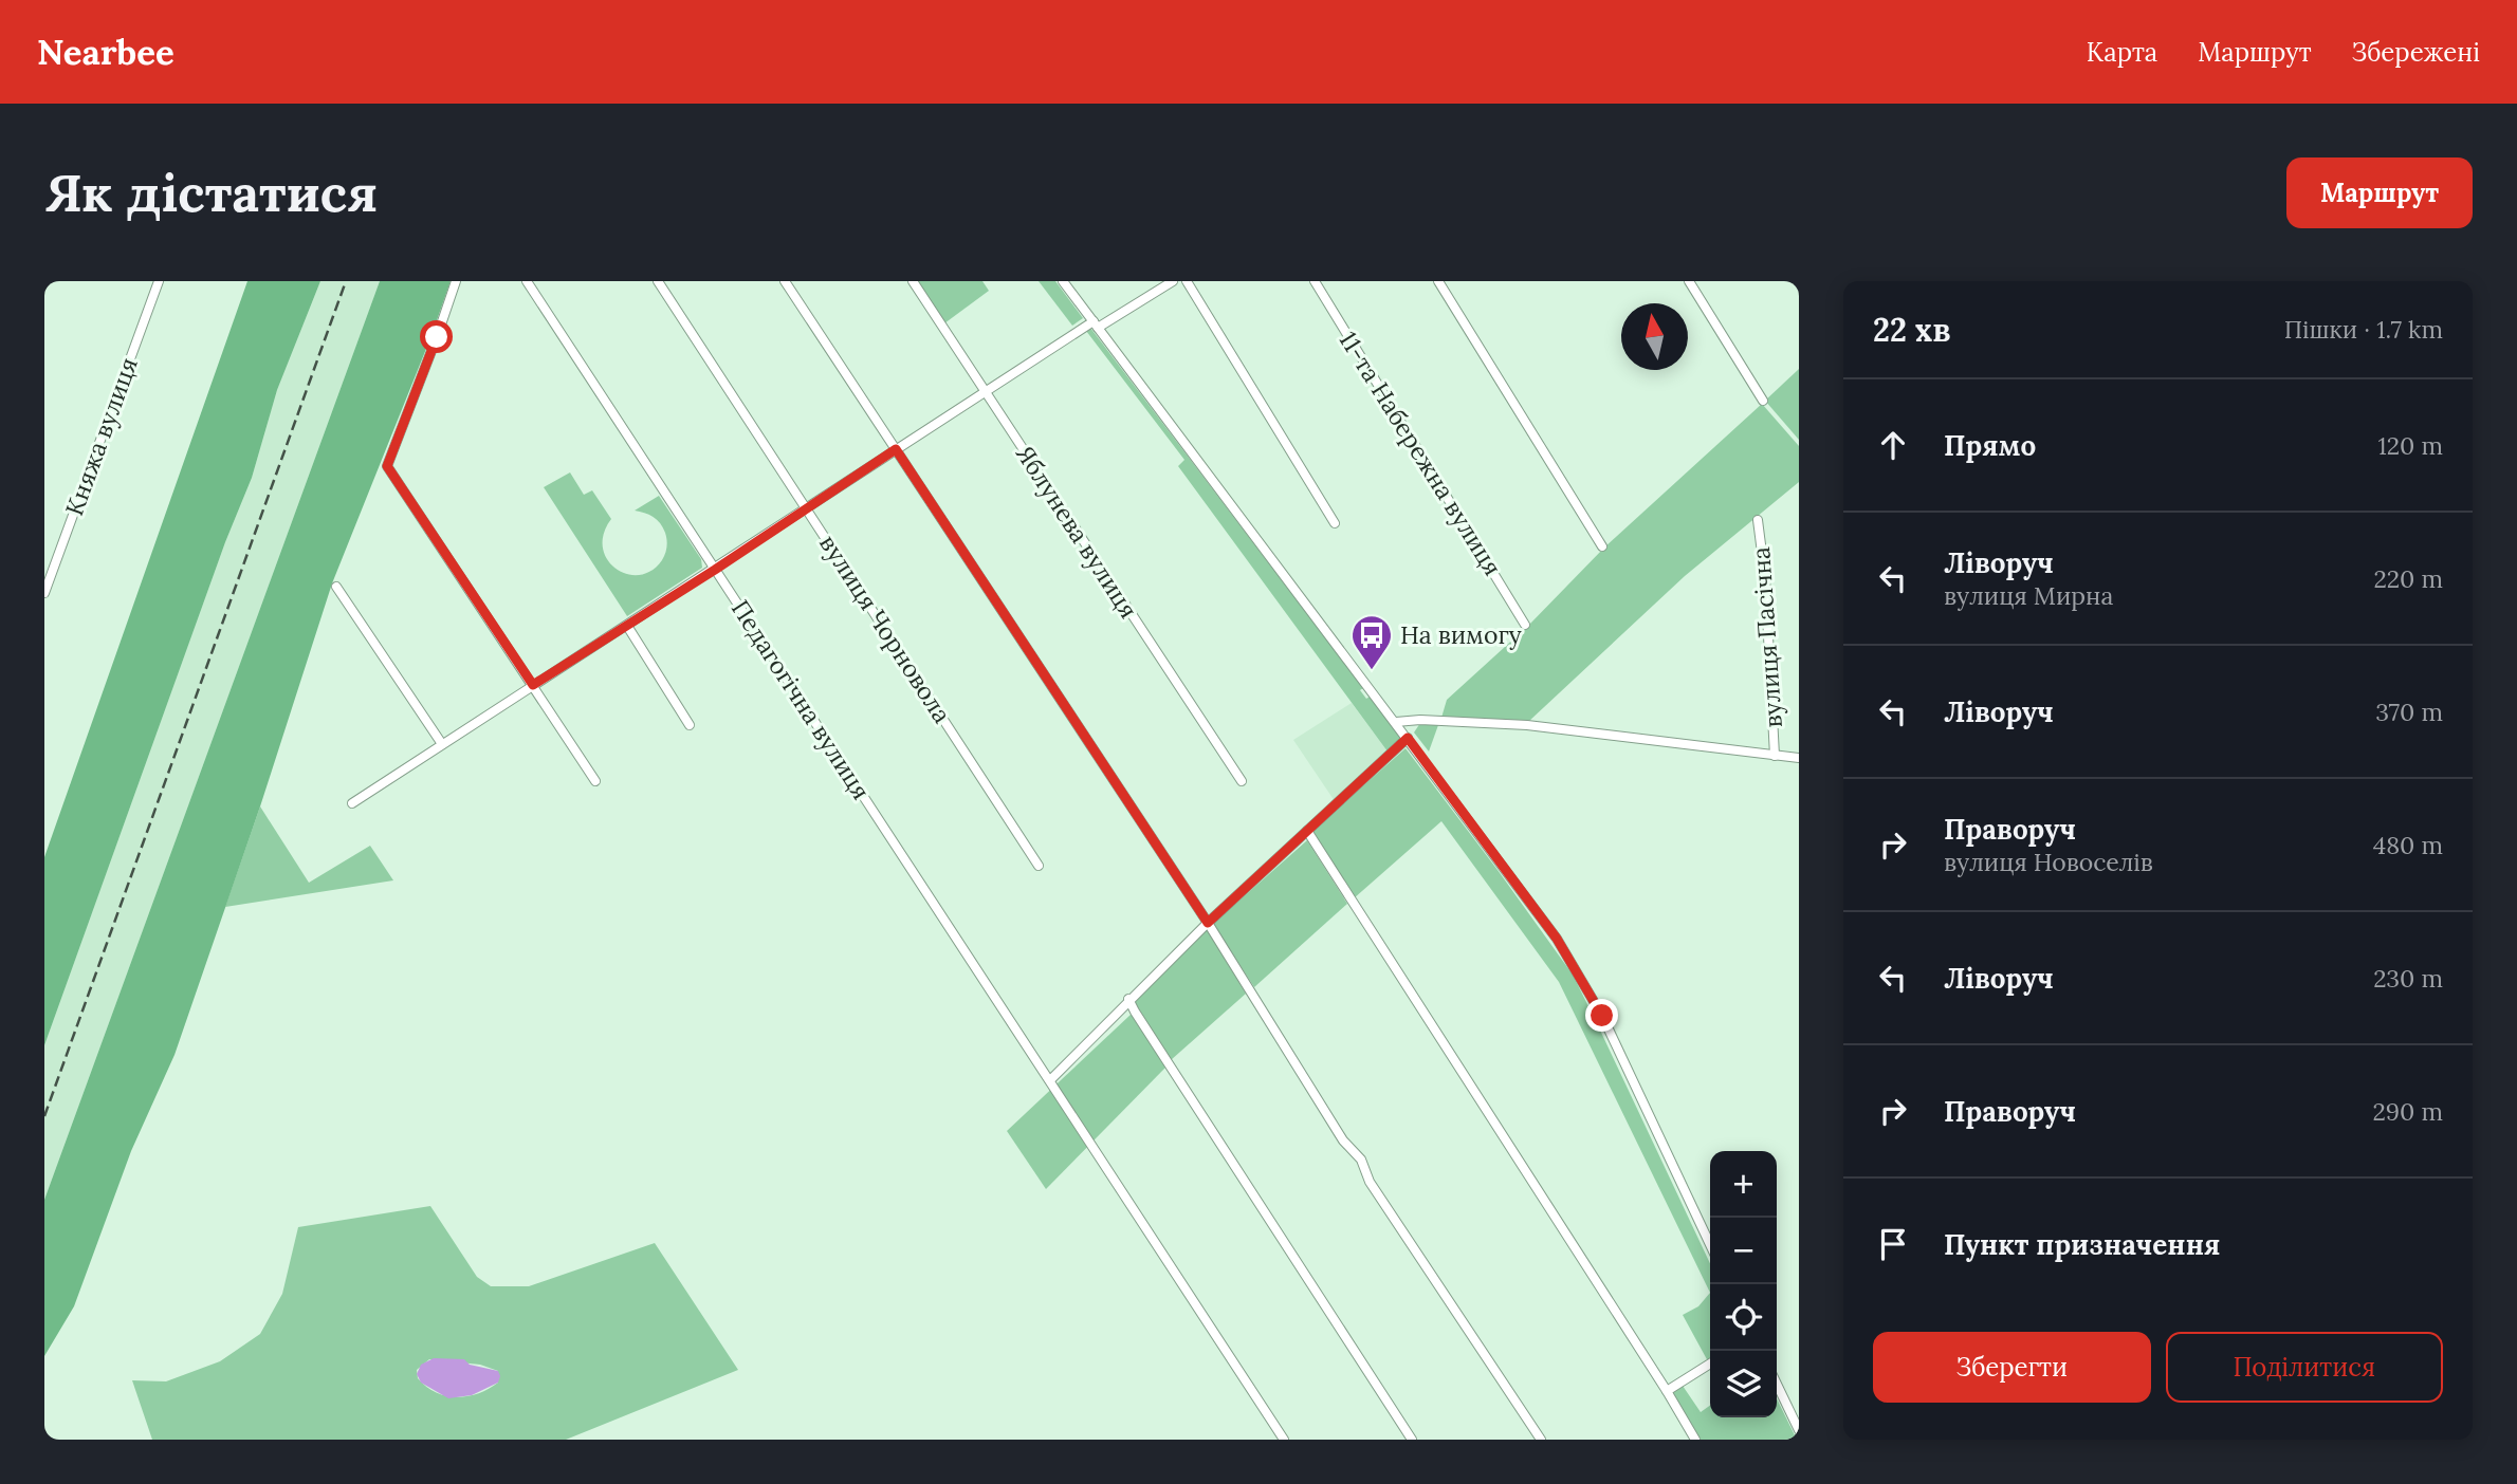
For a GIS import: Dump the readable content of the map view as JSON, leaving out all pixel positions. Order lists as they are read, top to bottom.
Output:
{
  "streets": {
    "street": [
      "Княжа вулиця",
      "11-та Набережна вулиця",
      "Яблунева вулиця",
      "вулиця Чорновола",
      "вулиця Пасічна",
      "Педагогічна вулиця"
    ]
  },
  "places": {
    "bus stop": ["На вимогу"]
  },
  "north": "top",
  "page": {
    "header": "Nearbee",
    "nav": ["Карта", "Маршрут", "Збережені"],
    "buttons": [
      "Маршрут",
      ["Зберегти", "Поділитися"]
    ],
    "title": "Як дістатися",
    "heading": ["22 хв", "Пішки · 1.7 km"],
    "list": [
      ["Прямо", "120 m"],
      ["Ліворуч", "вулиця Мирна", "220 m"],
      ["Ліворуч", "370 m"],
      ["Праворуч", "вулиця Новоселів", "480 m"],
      ["Ліворуч", "230 m"],
      ["Праворуч", "290 m"],
      "Пункт призначення"
    ],
    "map_buttons": ["+", "−"]
  }
}
